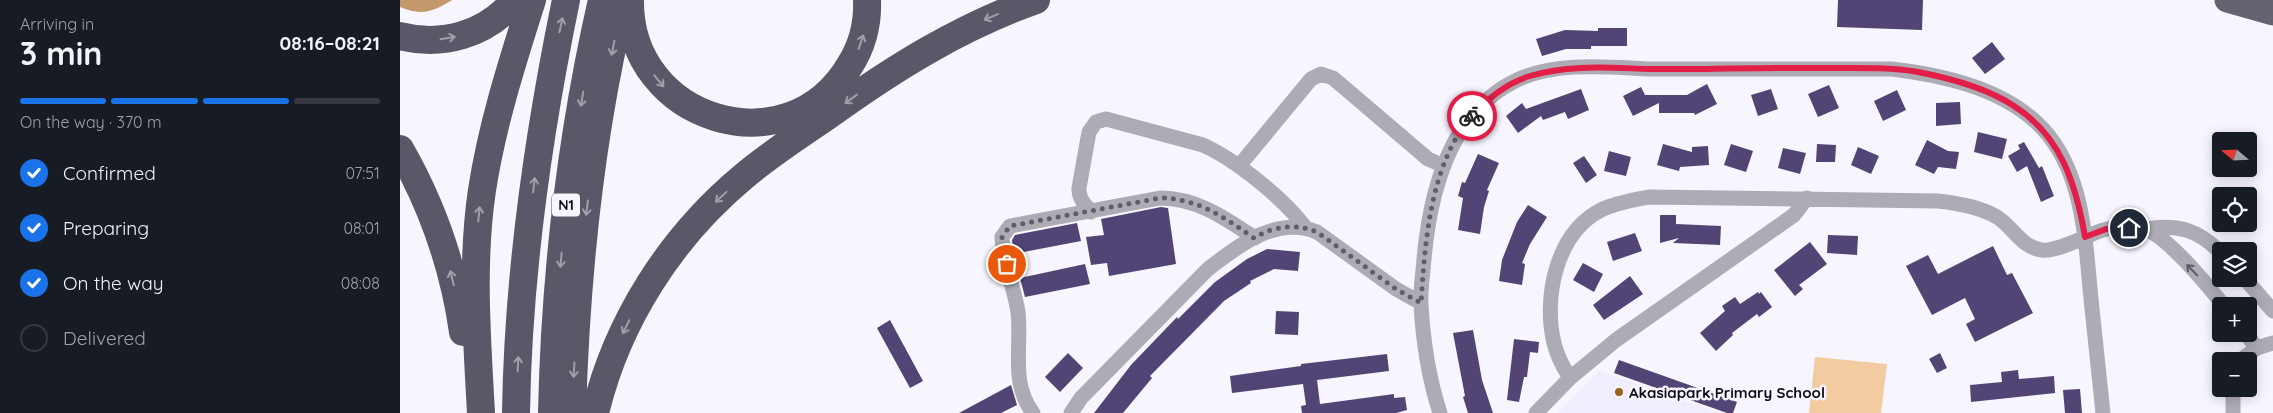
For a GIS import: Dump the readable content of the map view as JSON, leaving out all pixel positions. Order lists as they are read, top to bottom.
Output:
{
  "streets": {
    "highway": ["N1"]
  },
  "places": ["Akasiapark Primary School"],
  "north": "left",
  "page": {
    "heading": ["3 min", "Arriving in", "08:16–08:21"],
    "bar": "On the way · 370 m",
    "map_buttons": ["+", "−"],
    "list": [
      ["Confirmed", "07:51"],
      ["Preparing", "08:01"],
      ["On the way", "08:08"],
      "Delivered"
    ]
  }
}
